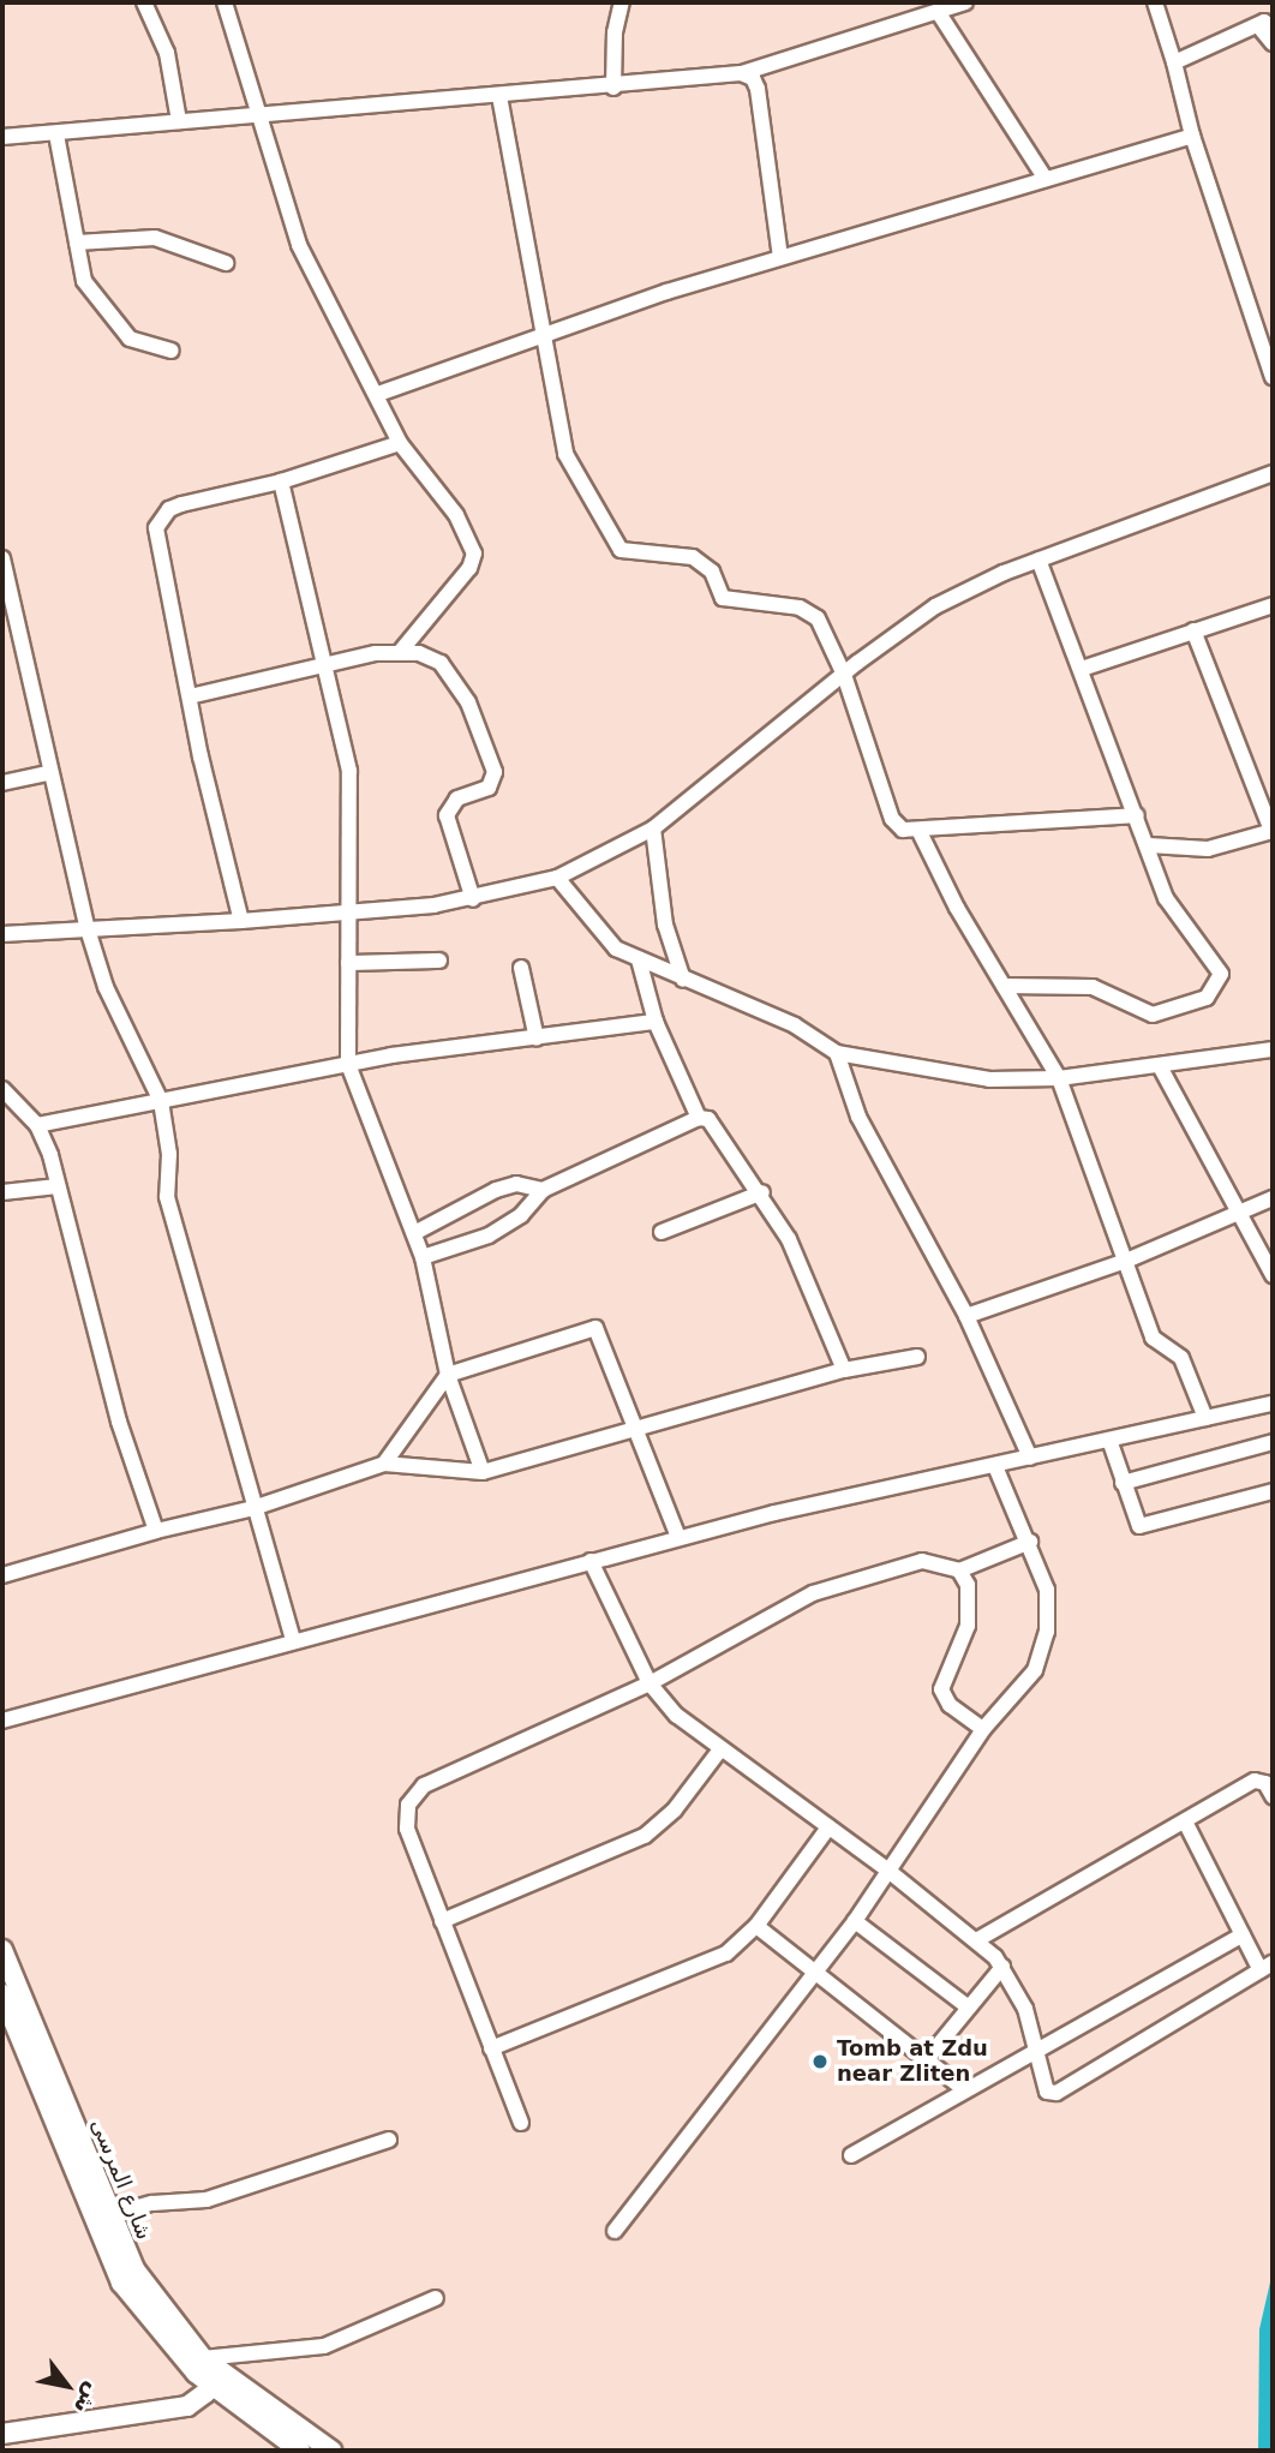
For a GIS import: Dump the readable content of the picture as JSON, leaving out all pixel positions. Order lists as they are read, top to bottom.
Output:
{
  "streets": {
    "main road": ["شارع المرسى"]
  },
  "places": ["Tomb at Zdu near Zliten"],
  "north": "bottom right"
}
